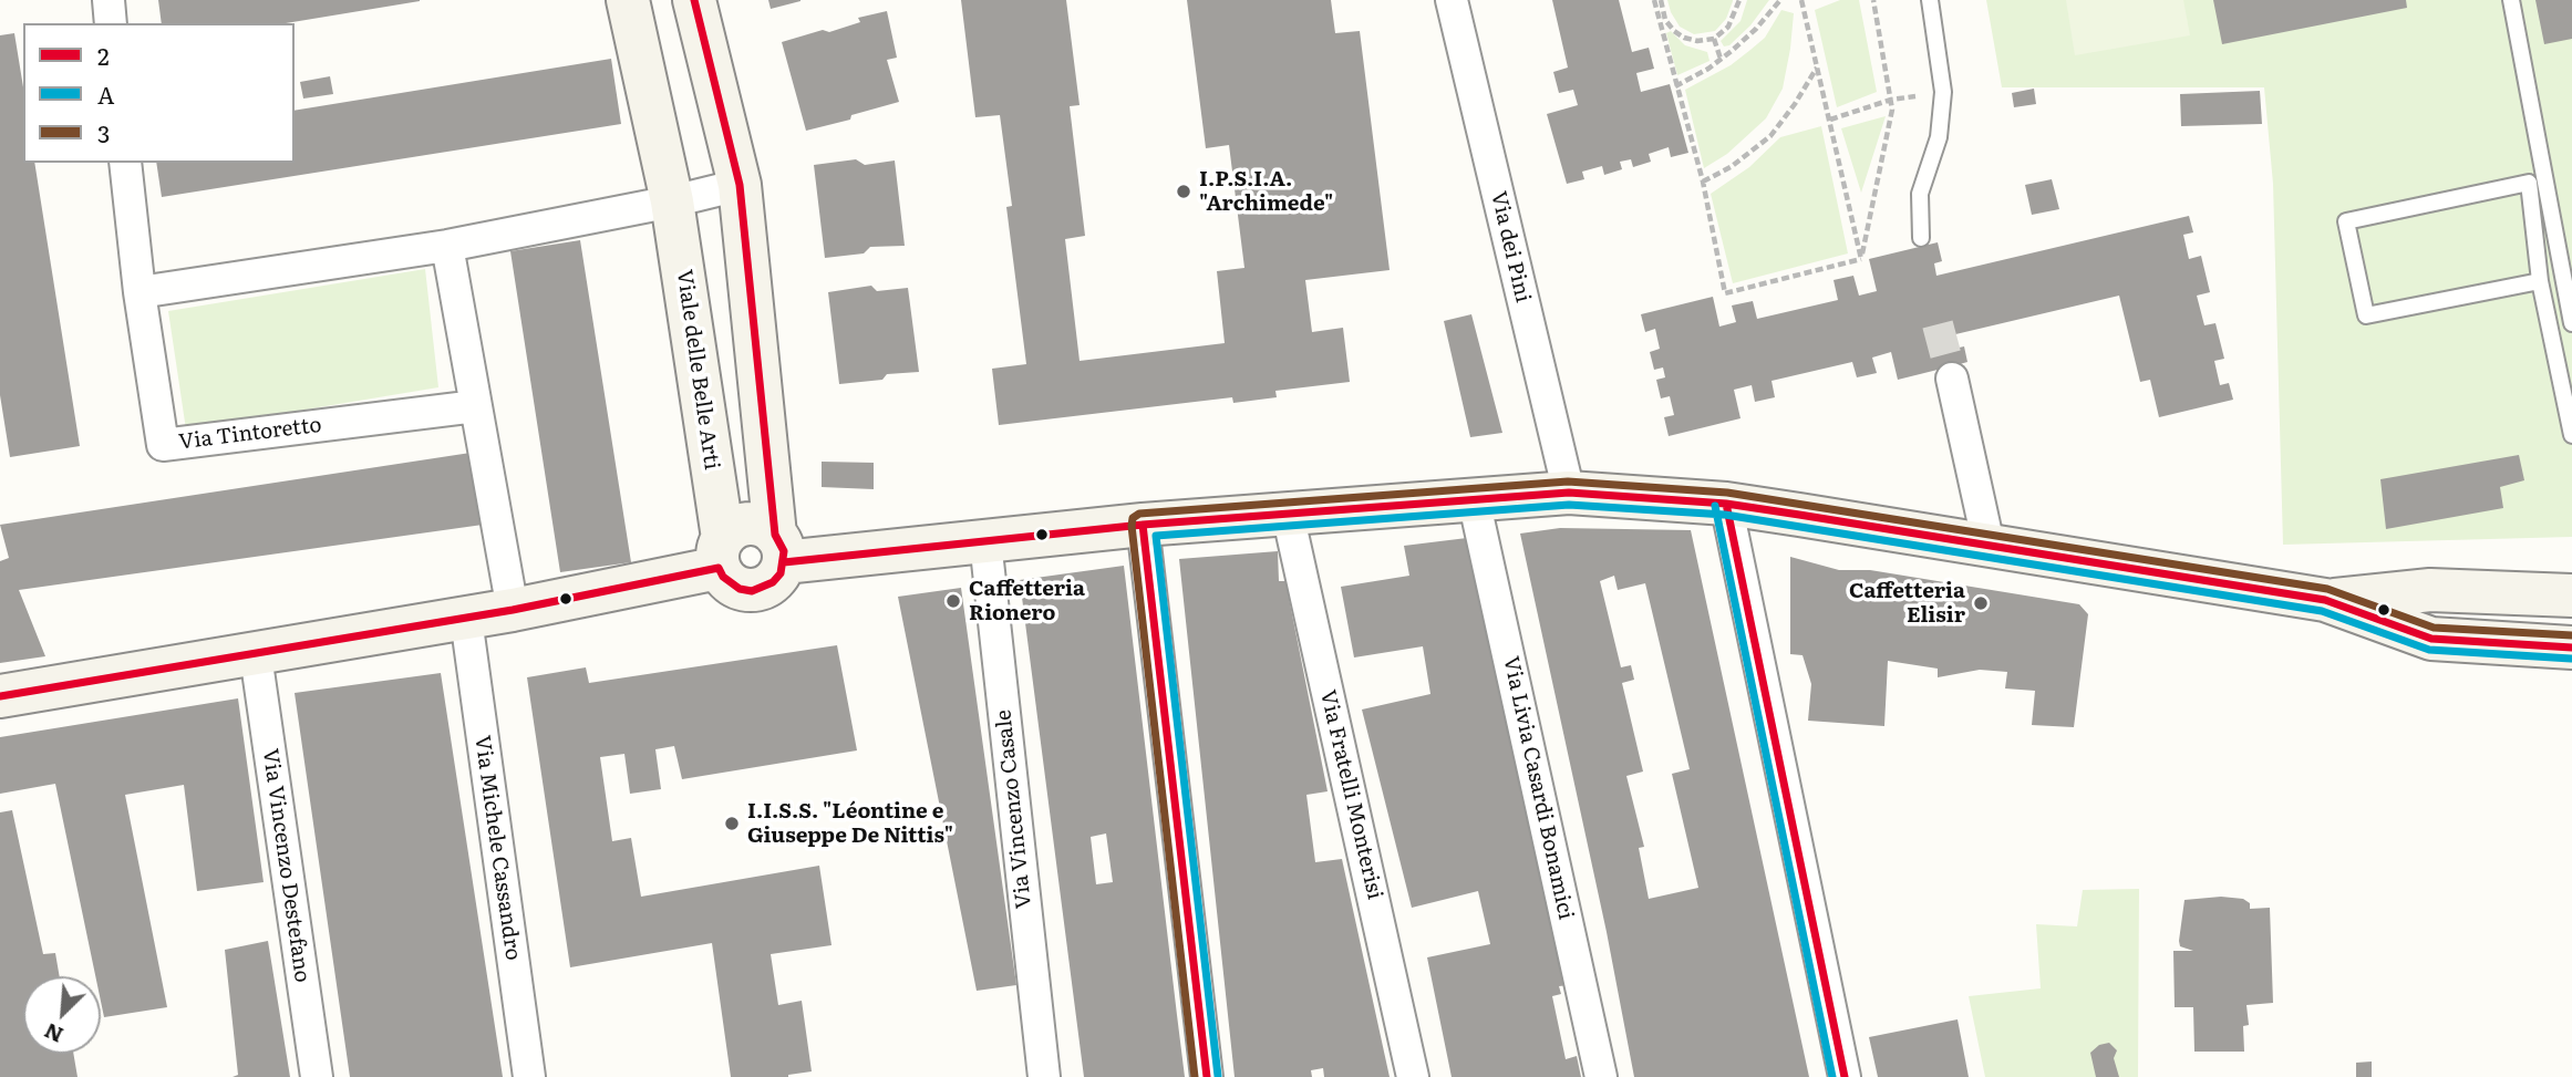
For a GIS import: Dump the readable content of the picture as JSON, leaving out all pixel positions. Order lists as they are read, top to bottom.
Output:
{
  "streets": {
    "street": [
      "Via dei Pini",
      "Viale delle Belle Arti",
      "Via Tintoretto",
      "Via Livia Casardi Bonamici",
      "Via Fratelli Monterisi",
      "Via Vincenzo Casale",
      "Via Michele Cassandro",
      "Via Vincenzo Destefano"
    ]
  },
  "places": [
    "I.P.S.I.A. \"Archimede\"",
    "Caffetteria Rionero",
    "Caffetteria Elisir",
    "I.I.S.S. \"Léontine e Giuseppe De Nittis\""
  ],
  "lines": ["transit line 2", "transit line 3", "transit line A"],
  "legend": ["2", "A", "3"],
  "north": "bottom left"
}
